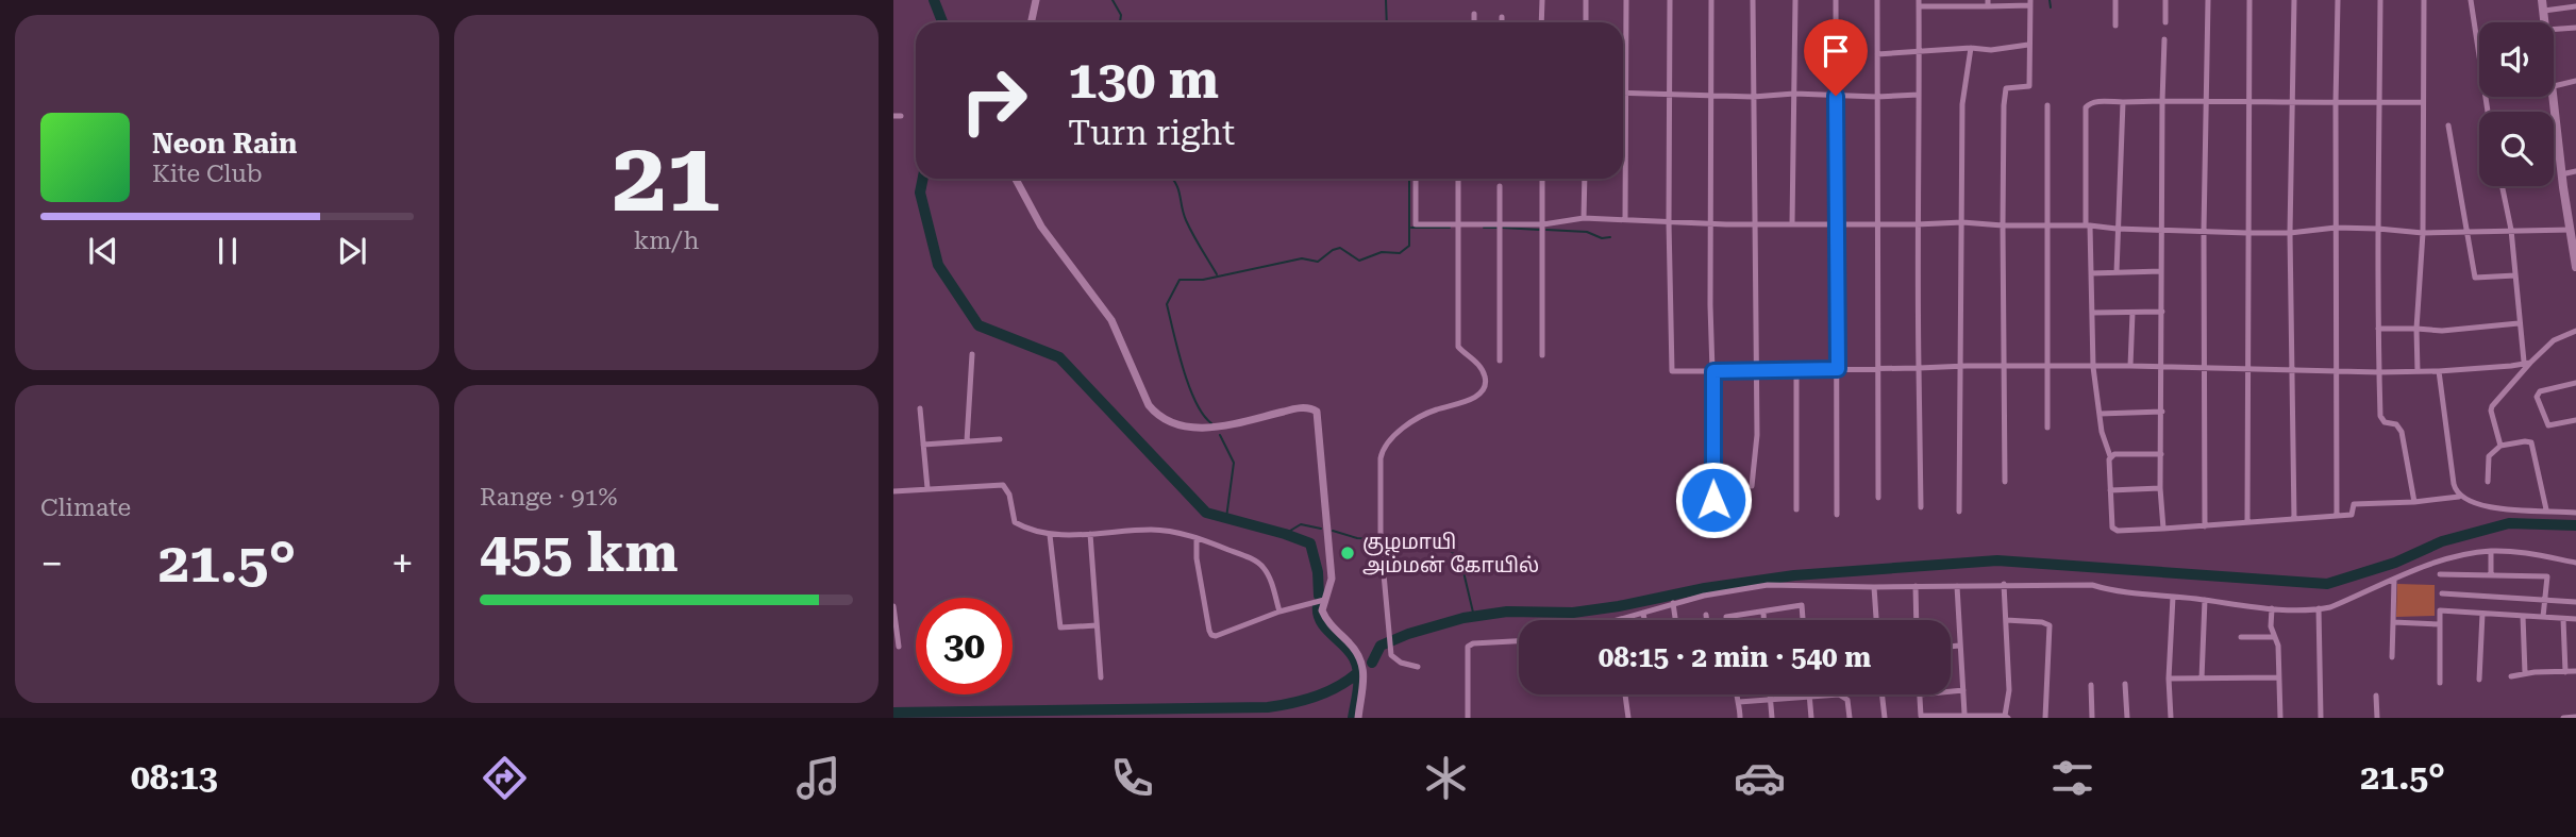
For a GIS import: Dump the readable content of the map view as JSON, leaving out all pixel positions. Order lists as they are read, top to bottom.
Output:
{
  "places": ["குழமாயி அம்மன் கோயில்"],
  "page": {
    "tile": [
      ["21", "km/h"],
      "Climate",
      ["Range · 91%", "455 km"]
    ],
    "turn": ["130 m", "Turn right"],
    "song": ["Neon Rain", "Kite Club"],
    "heat": ["−", "21.5°", "+"],
    "limit": "30",
    "trip": "08:15 · 2 min · 540 m",
    "tabs": ["08:13", "21.5°"]
  }
}
